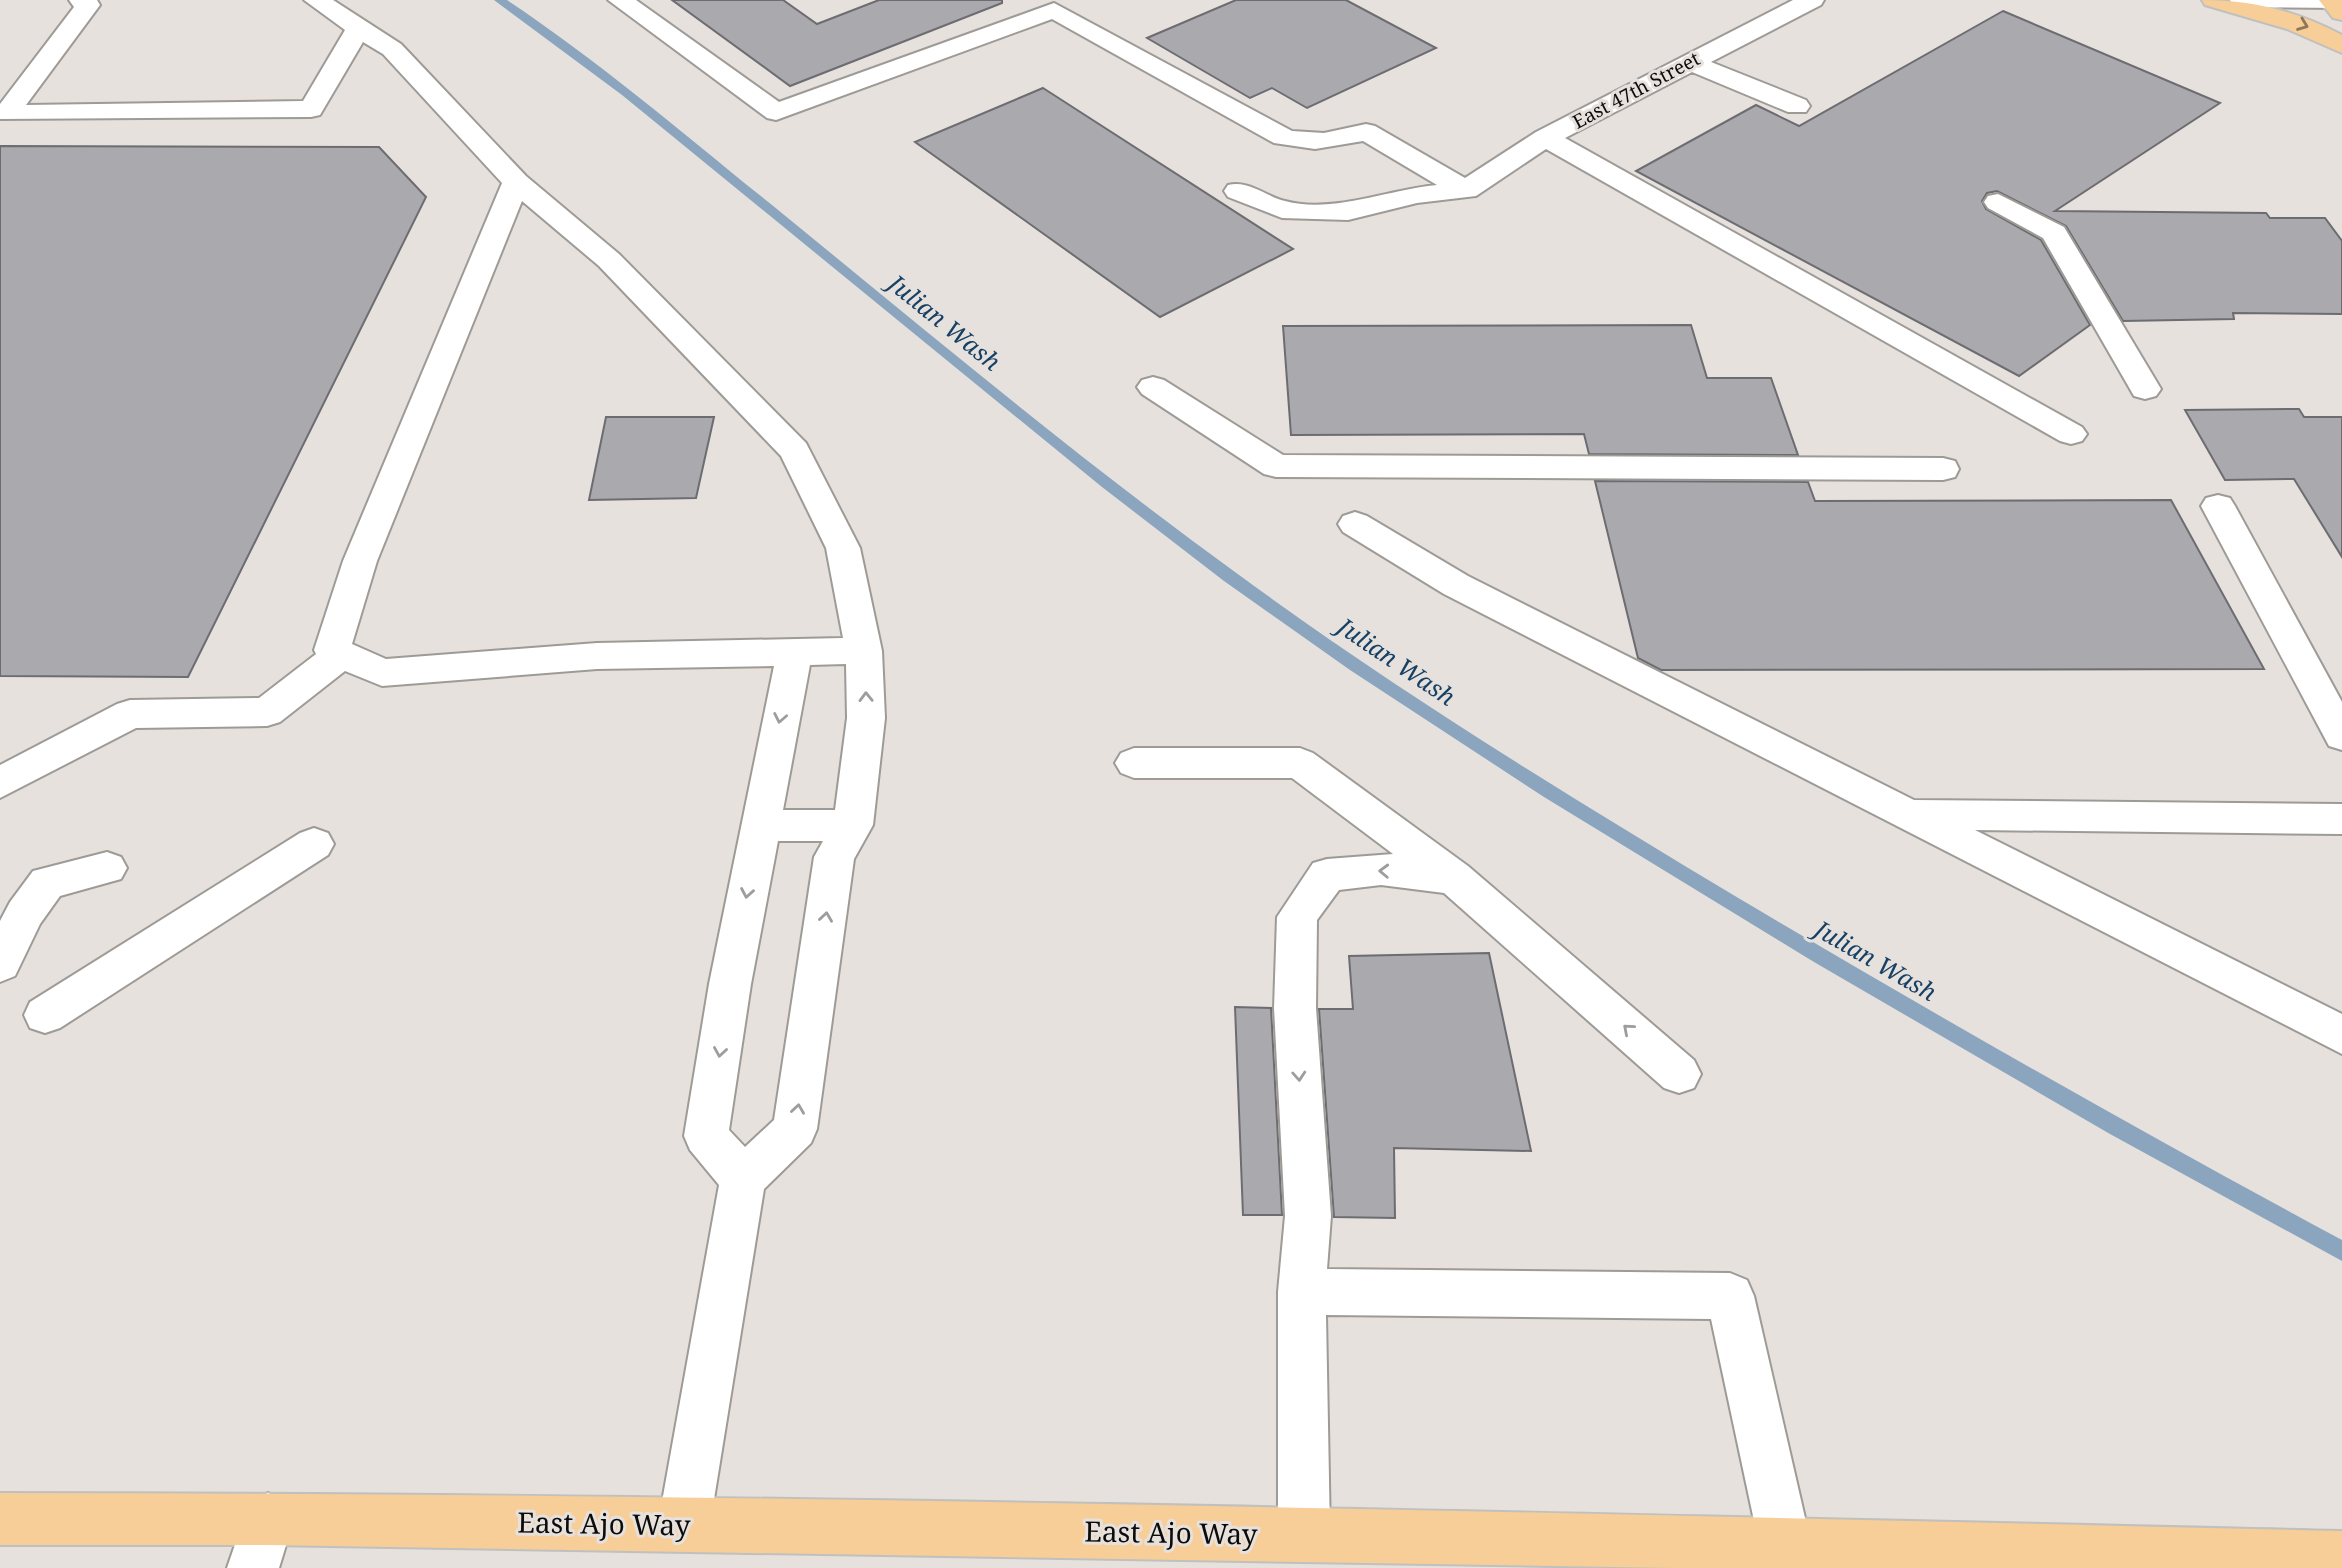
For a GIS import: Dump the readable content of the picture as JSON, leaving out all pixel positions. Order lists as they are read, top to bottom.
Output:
{
  "streets": {
    "main road": ["East Ajo Way"],
    "street": ["East 47th Street"]
  },
  "water": ["Julian Wash"]
}
